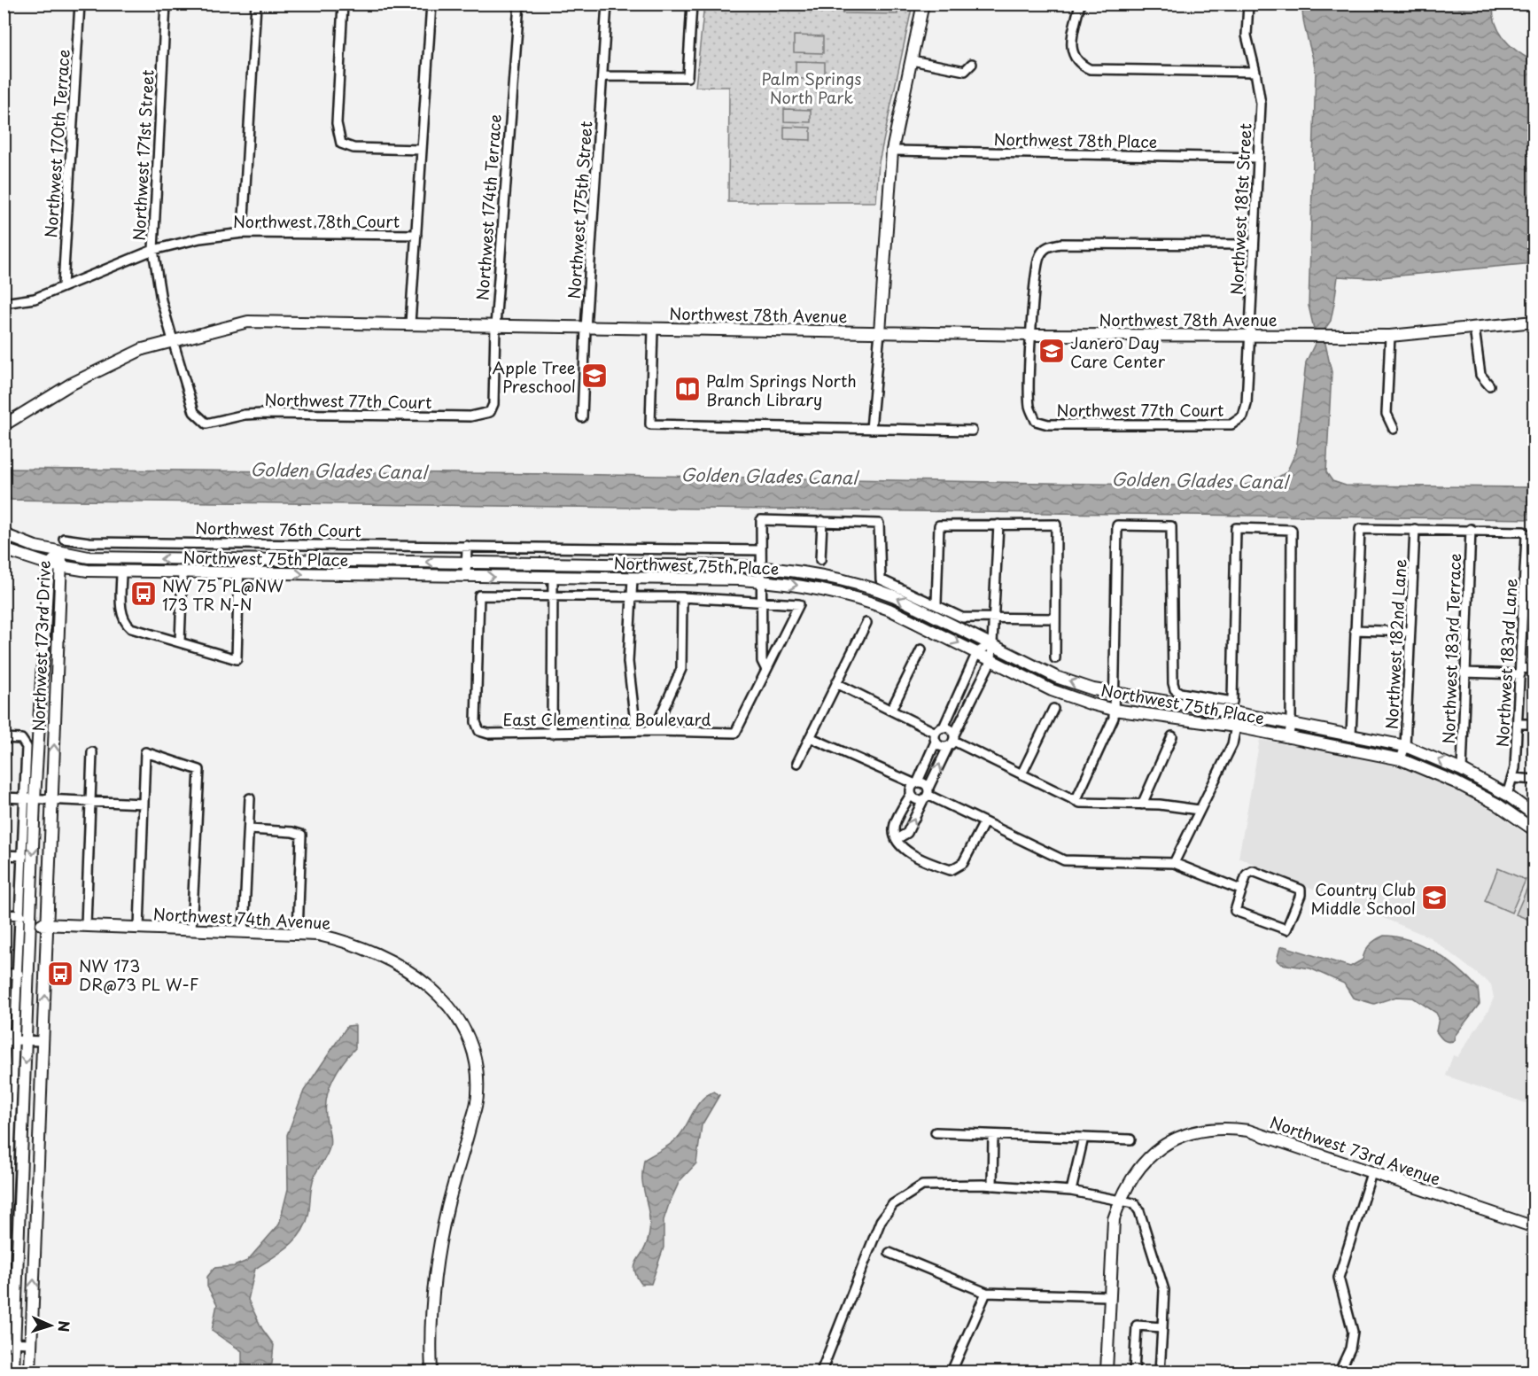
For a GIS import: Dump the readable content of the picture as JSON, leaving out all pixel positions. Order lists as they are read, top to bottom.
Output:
{
  "streets": {
    "street": [
      "Northwest 78th Place",
      "Northwest 170th Terrace",
      "Northwest 171st Street",
      "Northwest 174th Terrace",
      "Northwest 181st Street",
      "Northwest 175th Street",
      "Northwest 78th Court",
      "Northwest 78th Avenue",
      "Northwest 77th Court",
      "Northwest 76th Court",
      "Northwest 75th Place",
      "Northwest 182nd Lane",
      "Northwest 173rd Drive",
      "Northwest 183rd Terrace",
      "Northwest 183rd Lane",
      "East Clementina Boulevard",
      "Northwest 74th Avenue",
      "Northwest 73rd Avenue"
    ]
  },
  "crossings": [
    ["Northwest 78th Place", "Northwest 181st Street"],
    ["Northwest 170th Terrace", "Northwest 78th Court"],
    ["Northwest 171st Street", "Northwest 78th Court"],
    ["Northwest 171st Street", "Northwest 78th Avenue"],
    ["Northwest 171st Street", "Northwest 77th Court"],
    ["Northwest 174th Terrace", "Northwest 78th Avenue"],
    ["Northwest 174th Terrace", "Northwest 77th Court"],
    ["Northwest 181st Street", "Northwest 78th Avenue"],
    ["Northwest 181st Street", "Northwest 77th Court"],
    ["Northwest 175th Street", "Northwest 78th Avenue"],
    ["Northwest 78th Avenue", "Northwest 77th Court"],
    ["Northwest 75th Place", "Northwest 182nd Lane"],
    ["Northwest 75th Place", "Northwest 173rd Drive"],
    ["Northwest 75th Place", "Northwest 183rd Terrace"],
    ["Northwest 75th Place", "Northwest 183rd Lane"],
    ["Northwest 173rd Drive", "Northwest 74th Avenue"],
    ["Northwest 183rd Terrace", "Northwest 183rd Lane"]
  ],
  "water": ["Golden Glades Canal"],
  "parks": ["Palm Springs North Park"],
  "places": {
    "school or university": ["Janero Day Care Center", "Apple Tree Preschool", "Country Club Middle School"],
    "library": ["Palm Springs North Branch Library"],
    "bus stop": ["NW 75 PL@NW 173 TR N-N", "NW 173 DR@73 PL W-F"]
  },
  "north": "right"
}
